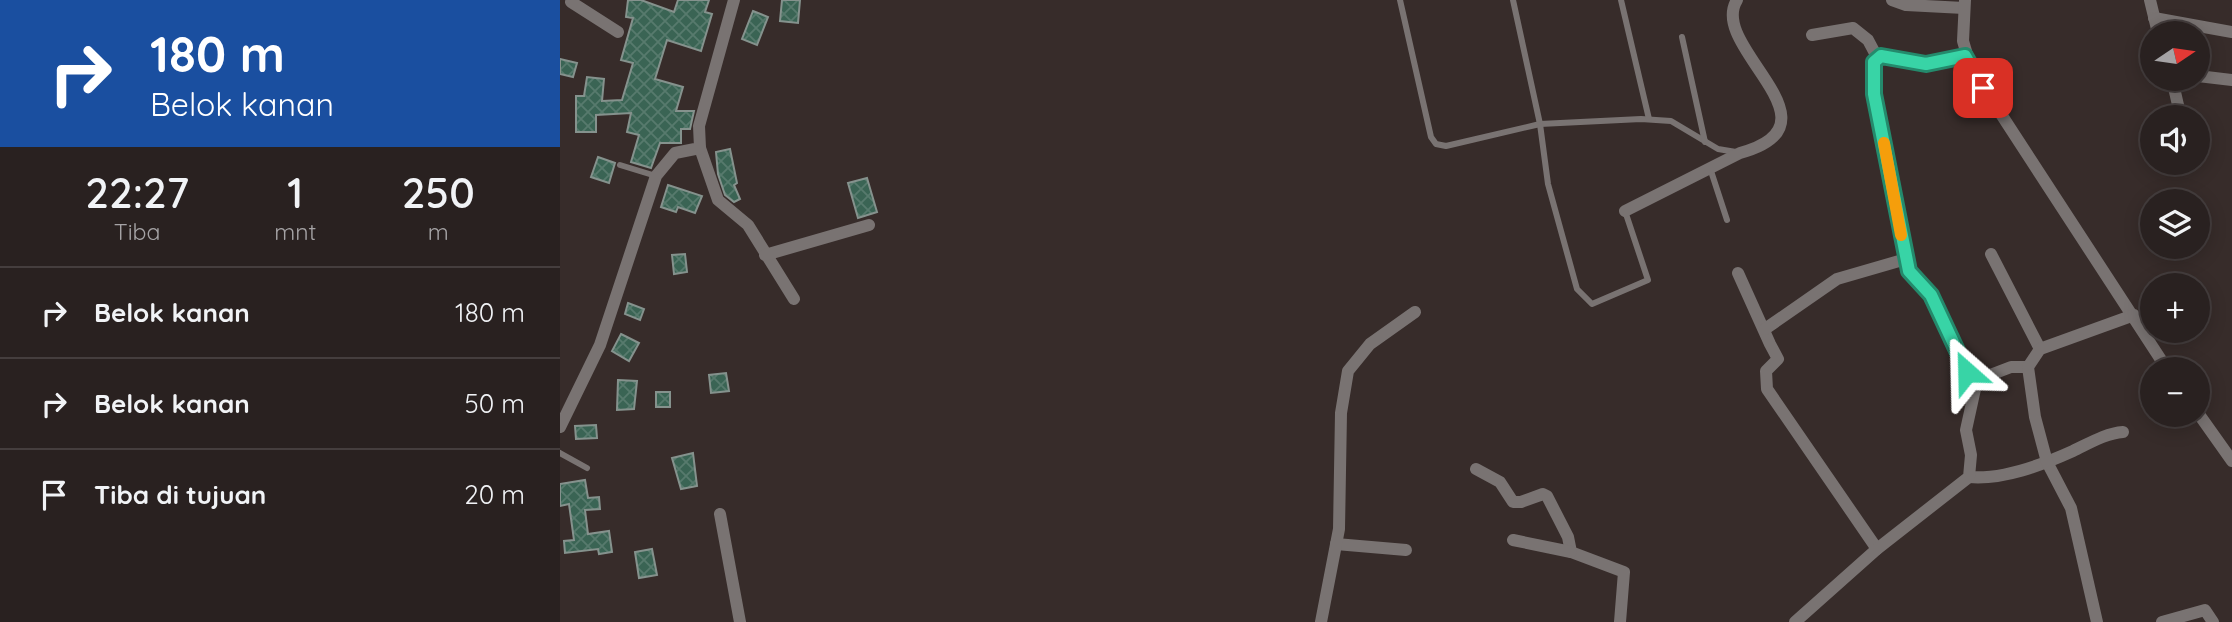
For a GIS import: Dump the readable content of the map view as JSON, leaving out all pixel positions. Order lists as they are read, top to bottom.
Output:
{
  "north": "right",
  "page": {
    "turn": ["180 m", "Belok kanan"],
    "map_buttons": ["+", "−"],
    "eta": [
      "22:27",
      "Tiba",
      "1",
      "mnt",
      "250",
      "m"
    ],
    "list": [
      {
        "name": "Belok kanan",
        "value": "180 m"
      },
      {
        "name": "Belok kanan",
        "value": "50 m"
      },
      {
        "name": "Tiba di tujuan",
        "value": "20 m"
      }
    ]
  }
}
